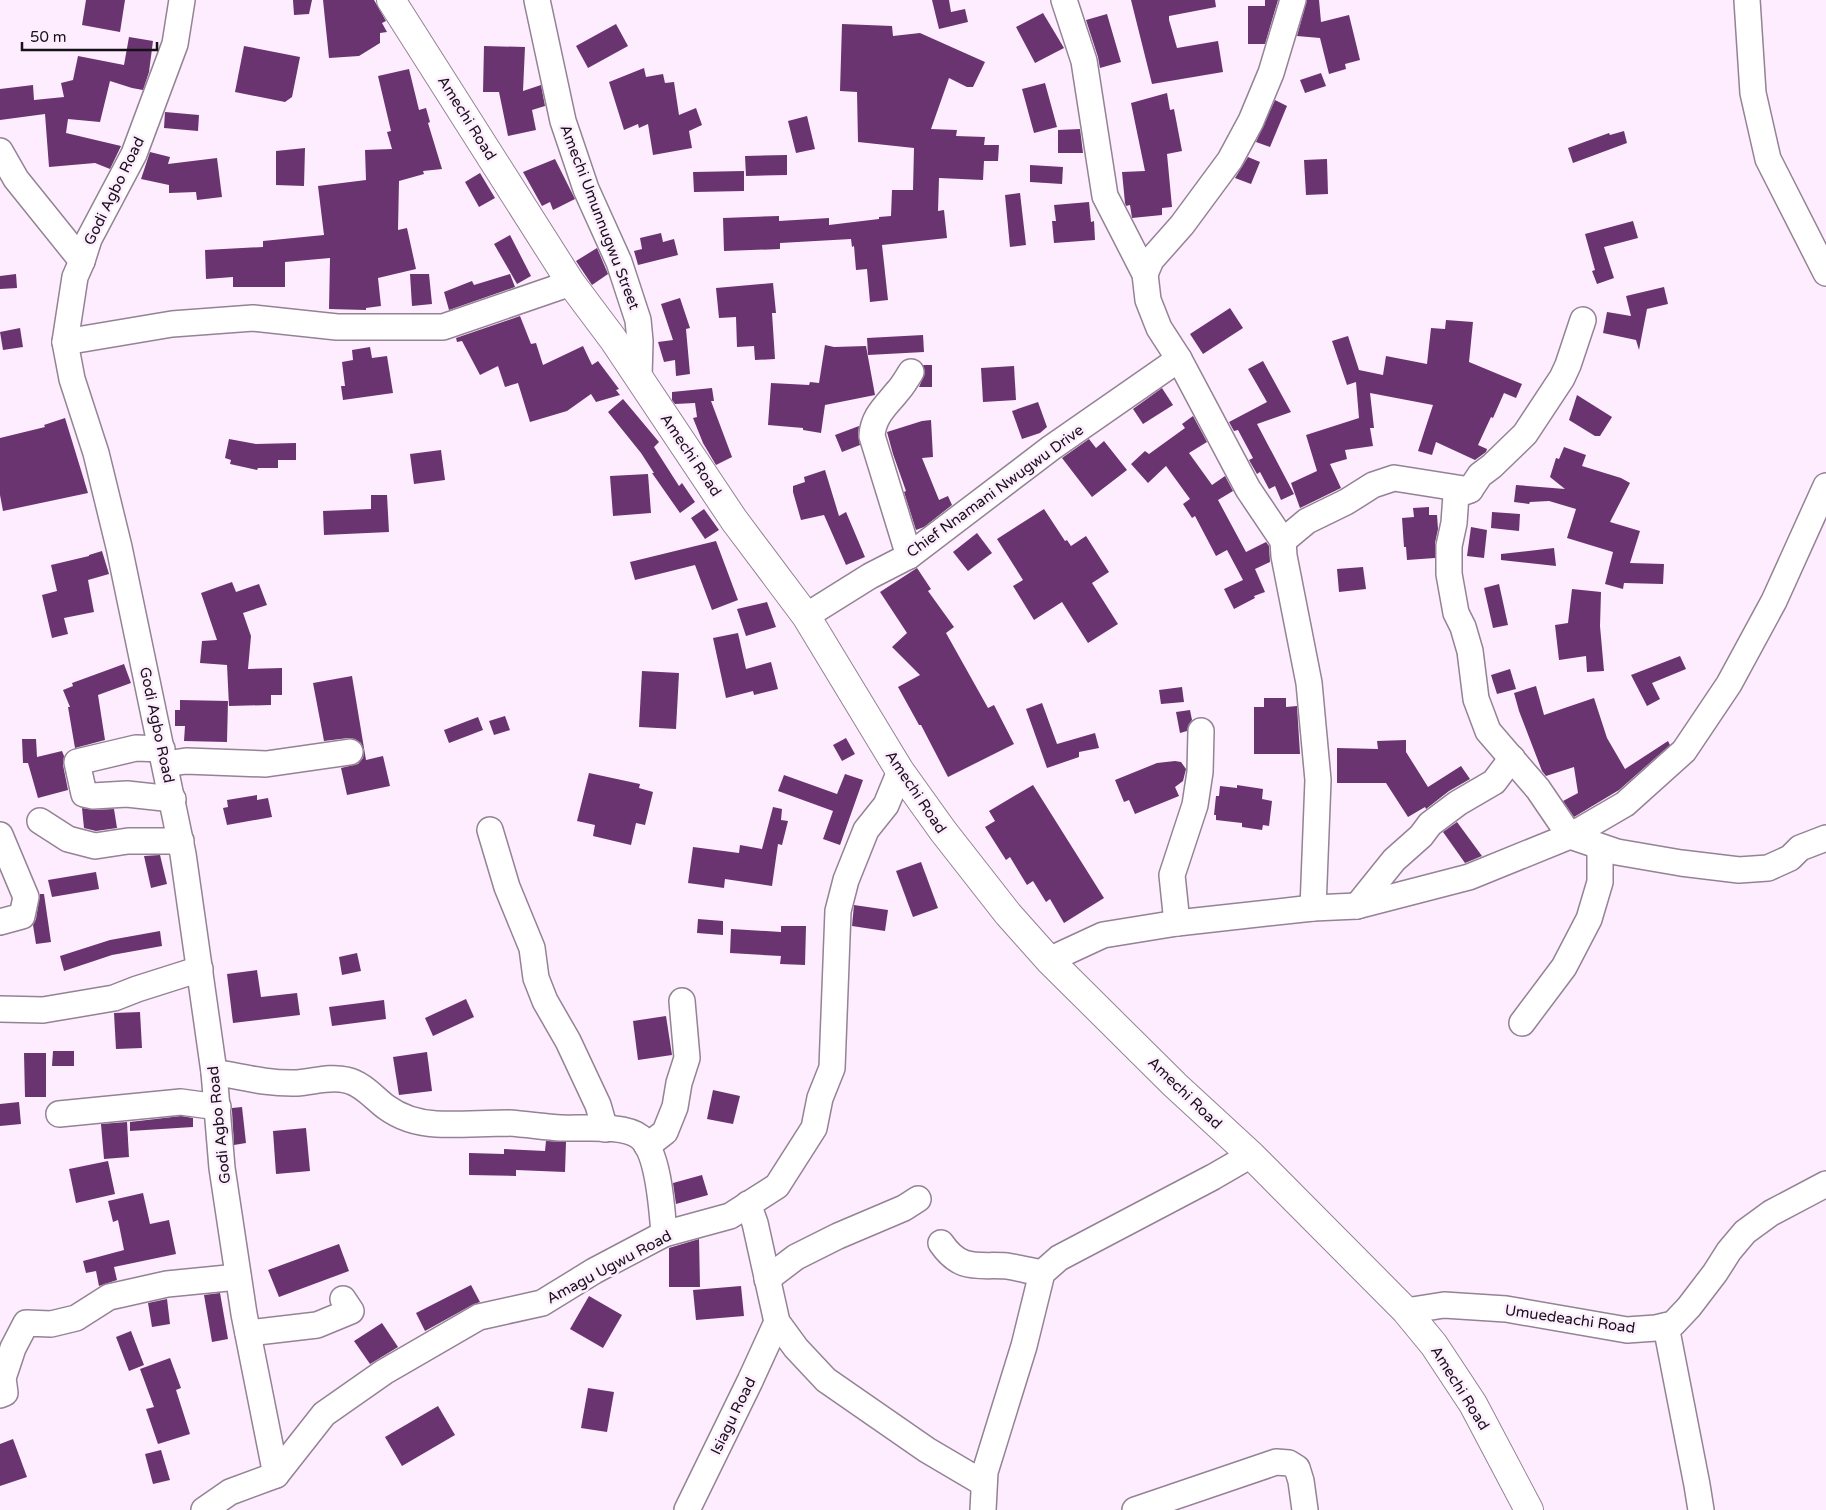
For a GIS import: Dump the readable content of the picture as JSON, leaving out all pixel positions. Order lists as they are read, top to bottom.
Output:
{
  "streets": {
    "main road": ["Amechi Road"],
    "street": [
      "Godi Agbo Road",
      "Amechi Umunnugwu Street",
      "Chief Nnamani Nwugwu Drive",
      "Amagu Ugwu Road",
      "Umuedeachi Road",
      "Isiagu Road"
    ]
  },
  "crossings": [
    ["Amechi Road", "Amechi Umunnugwu Street"],
    ["Amechi Road", "Chief Nnamani Nwugwu Drive"],
    ["Amechi Road", "Amagu Ugwu Road"],
    ["Amechi Road", "Umuedeachi Road"],
    ["Godi Agbo Road", "Amagu Ugwu Road"]
  ],
  "scale_bar": "50 m"
}
